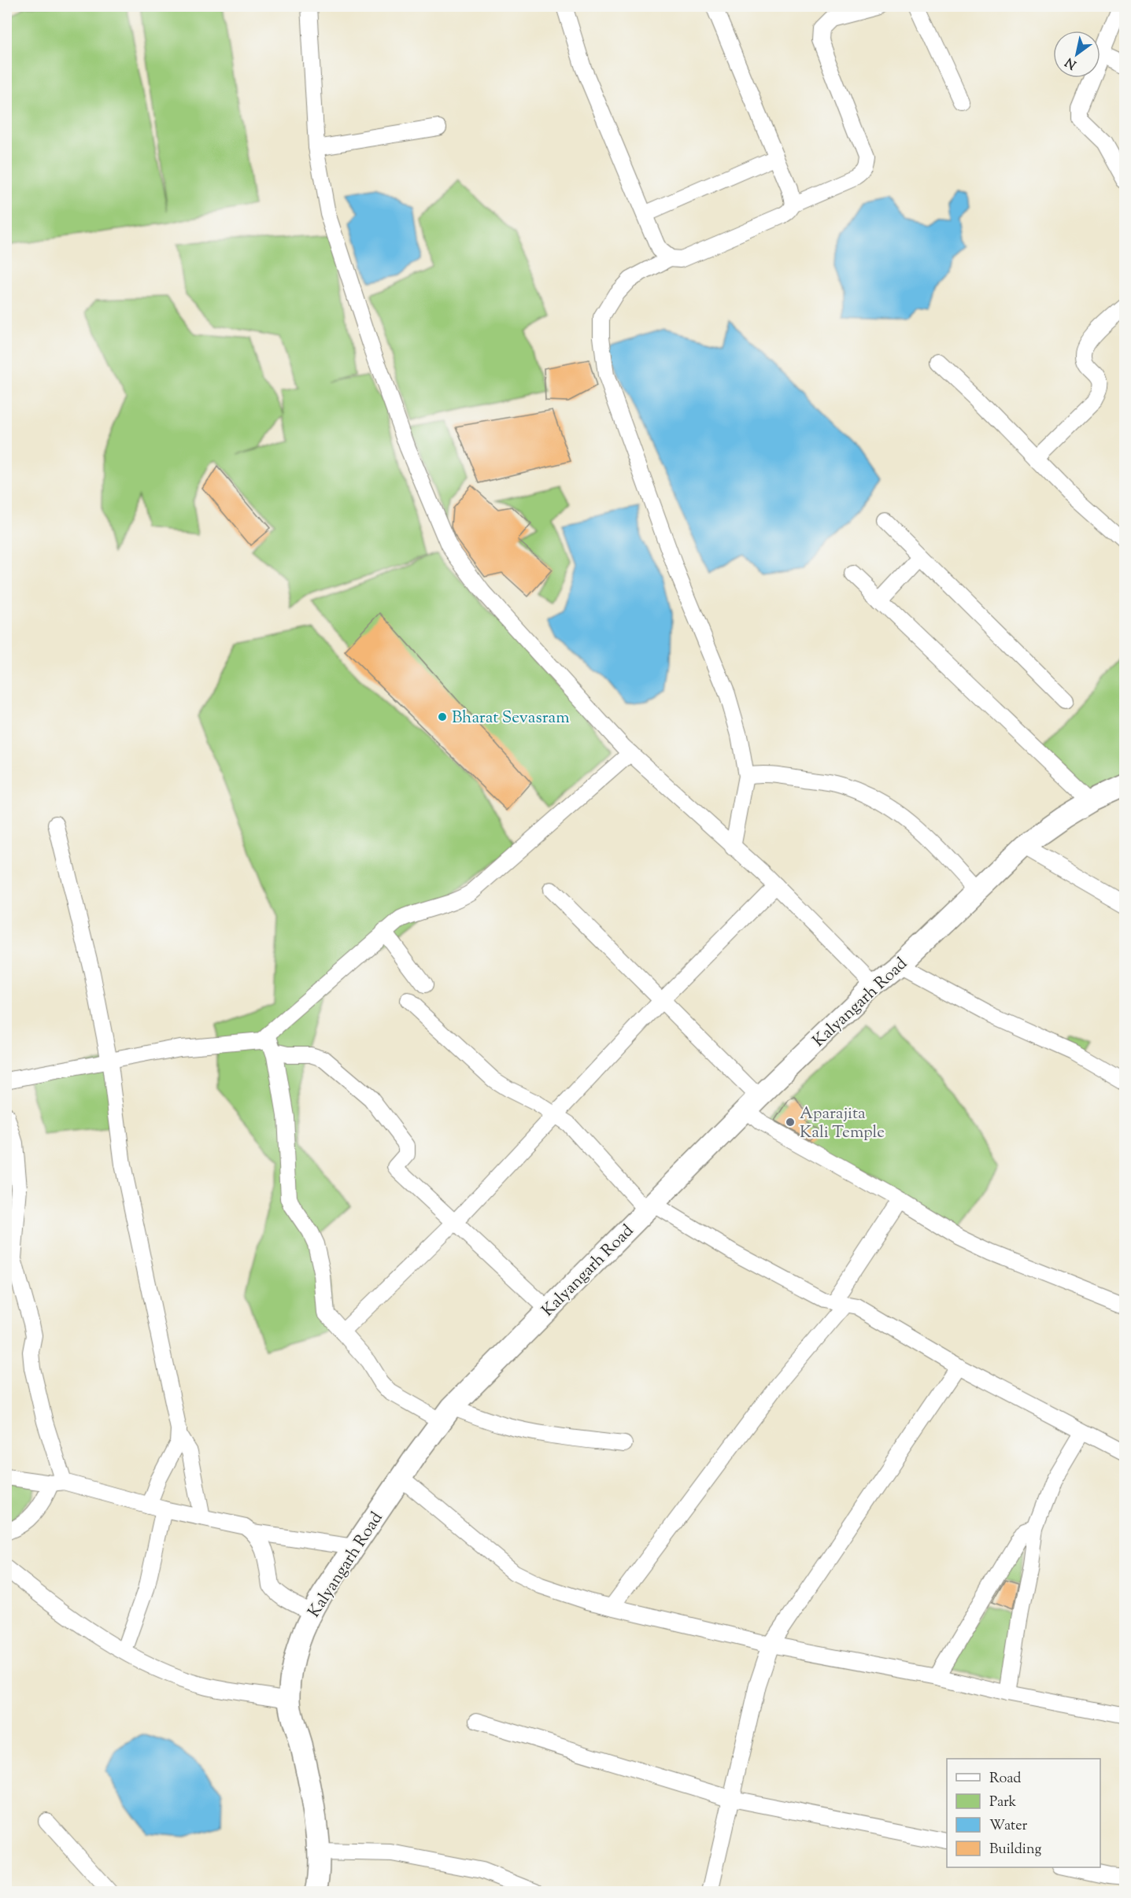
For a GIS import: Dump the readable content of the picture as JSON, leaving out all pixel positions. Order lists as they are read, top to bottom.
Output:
{
  "streets": {
    "main road": ["Kalyangarh Road"]
  },
  "places": ["Bharat Sevasram", "Aparajita Kali Temple"],
  "legend": [
    "Road",
    "Park",
    "Water",
    "Building"
  ],
  "north": "bottom left"
}
